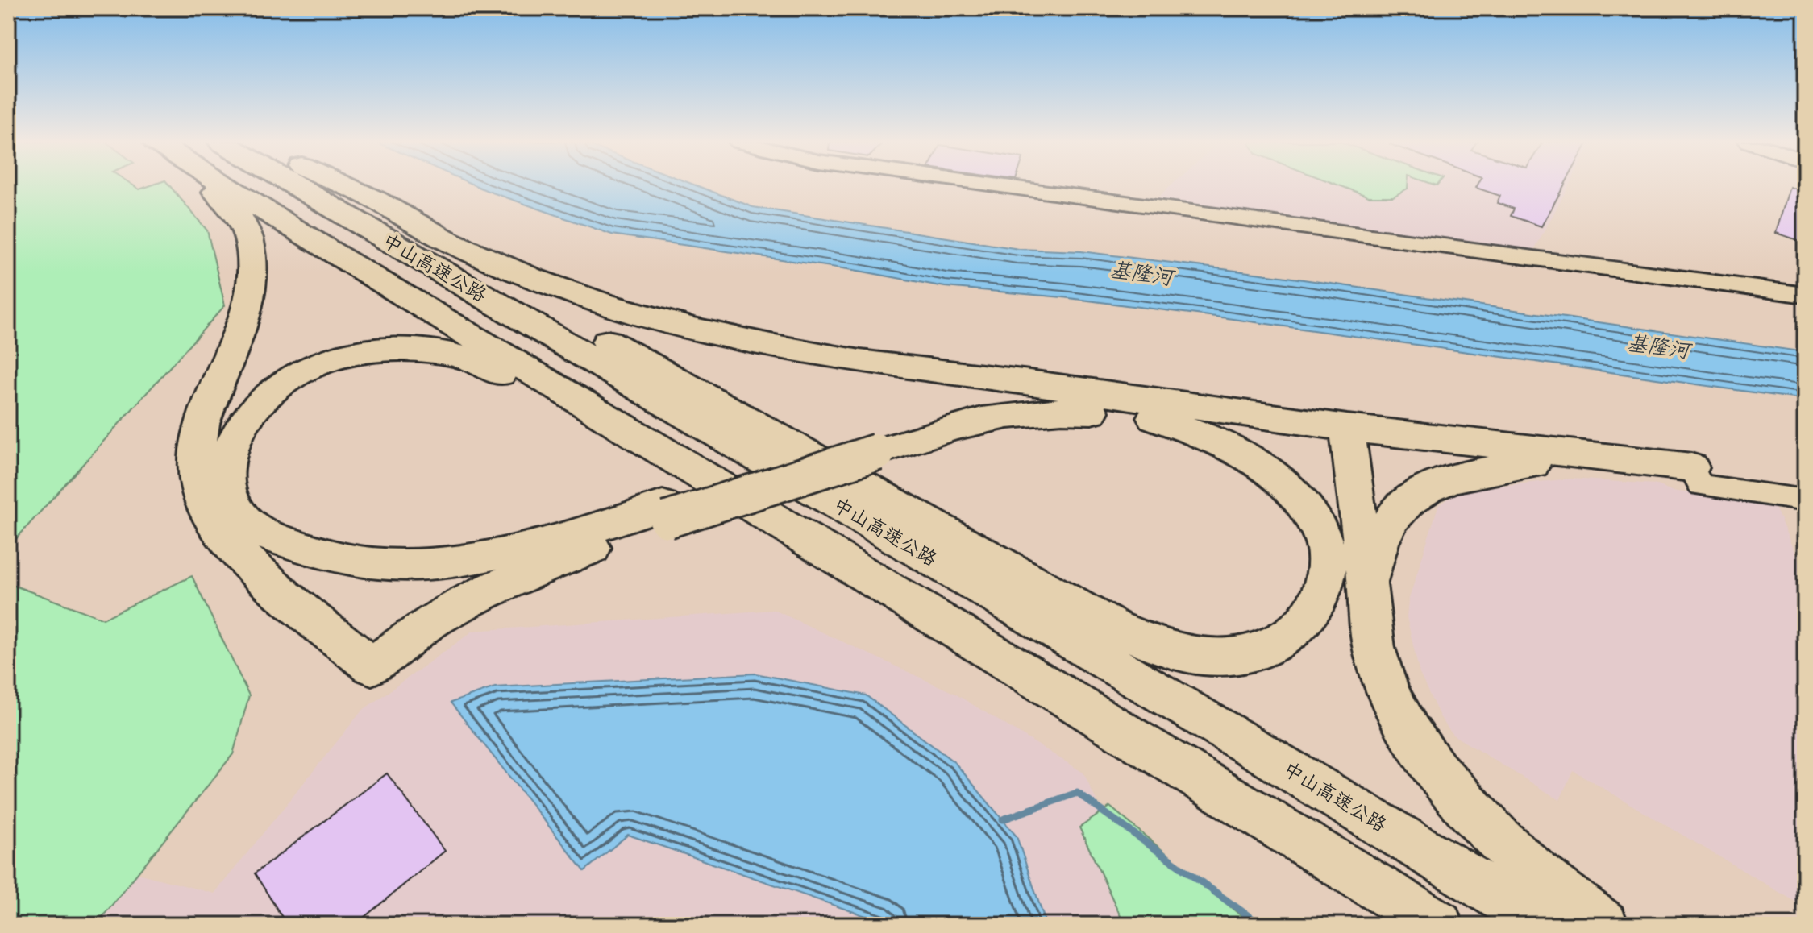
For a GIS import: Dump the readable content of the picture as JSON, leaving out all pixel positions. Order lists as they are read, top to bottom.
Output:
{
  "streets": {
    "highway": ["中山高速公路"]
  },
  "water": ["基隆河"]
}
